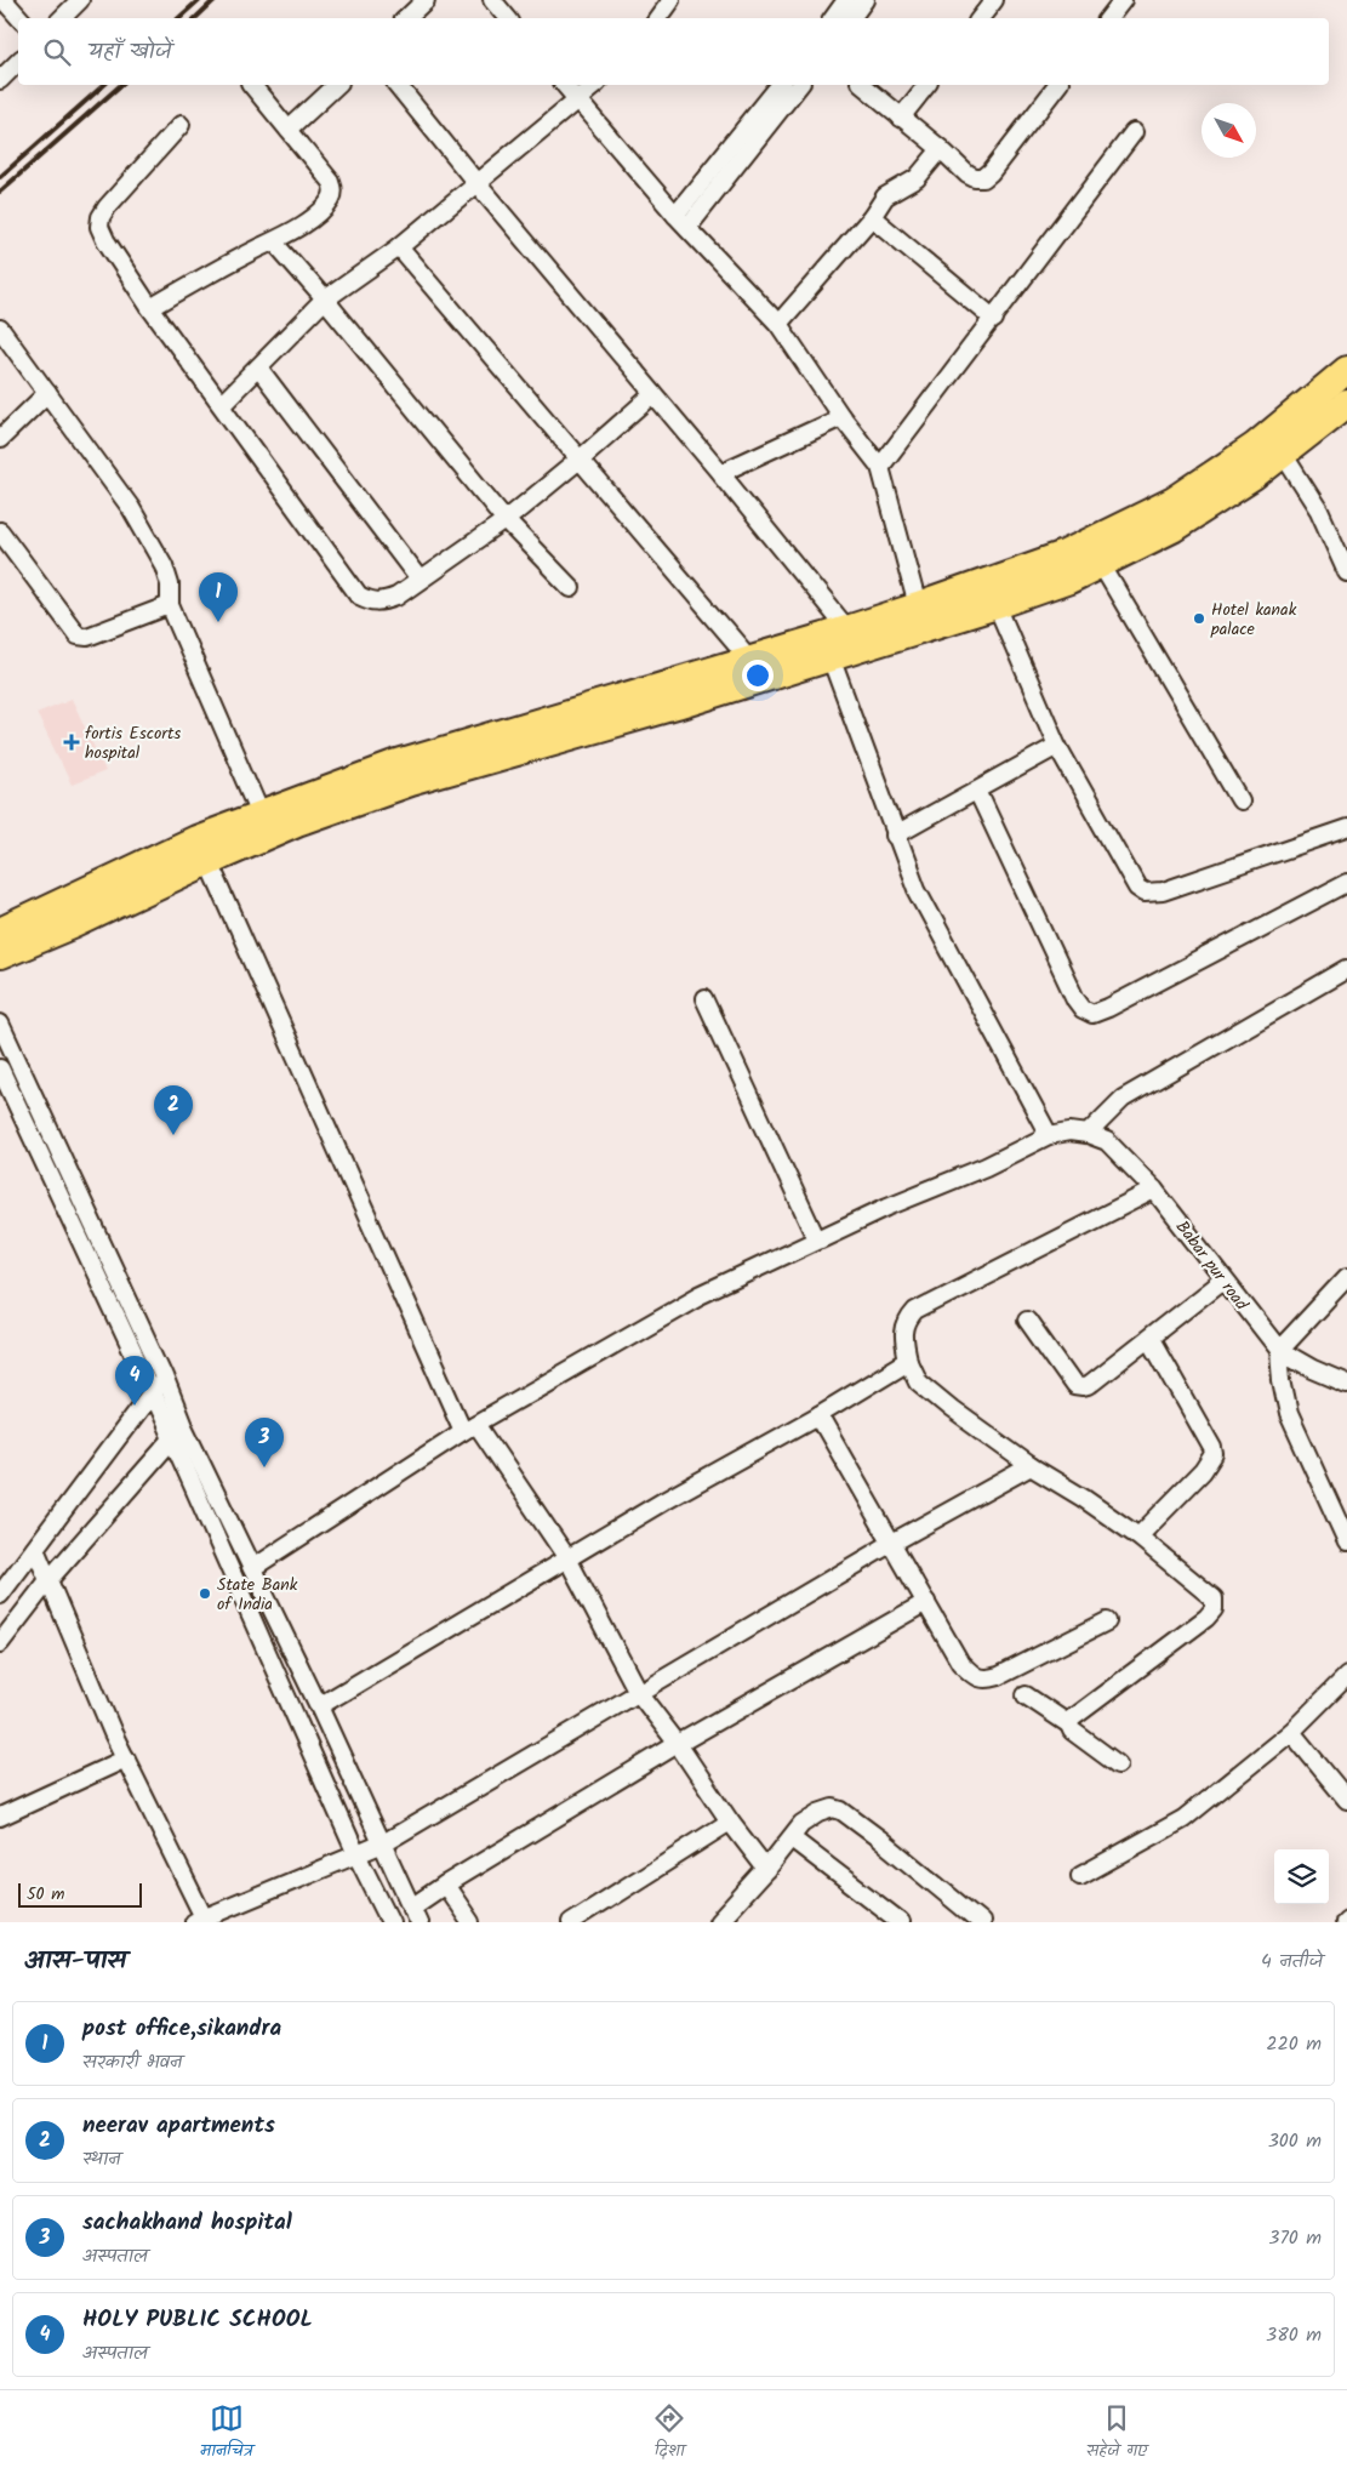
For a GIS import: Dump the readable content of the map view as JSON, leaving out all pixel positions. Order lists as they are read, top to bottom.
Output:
{
  "streets": {
    "street": ["Babar pur road"]
  },
  "places": {
    "other": ["Hotel kanak palace", "State Bank of India"],
    "health": ["fortis Escorts hospital"]
  },
  "scale_bar": "50 m",
  "north": "bottom right",
  "page": {
    "search": "यहाँ खोजें",
    "pins": [
      "1",
      "2",
      "4",
      "3"
    ],
    "scale": "50 m",
    "heading": ["आस-पास", "4 नतीजे"],
    "list": [
      {
        "mark": "1",
        "name": "post office,sikandra",
        "note": "सरकारी भवन",
        "value": "220 m"
      },
      {
        "mark": "2",
        "name": "neerav apartments",
        "note": "स्थान",
        "value": "300 m"
      },
      {
        "mark": "3",
        "name": "sachakhand hospital",
        "note": "अस्पताल",
        "value": "370 m"
      },
      {
        "mark": "4",
        "name": "HOLY PUBLIC SCHOOL",
        "note": "अस्पताल",
        "value": "380 m"
      }
    ],
    "nav": ["मानचित्र", "दिशा", "सहेजे गए"]
  }
}
